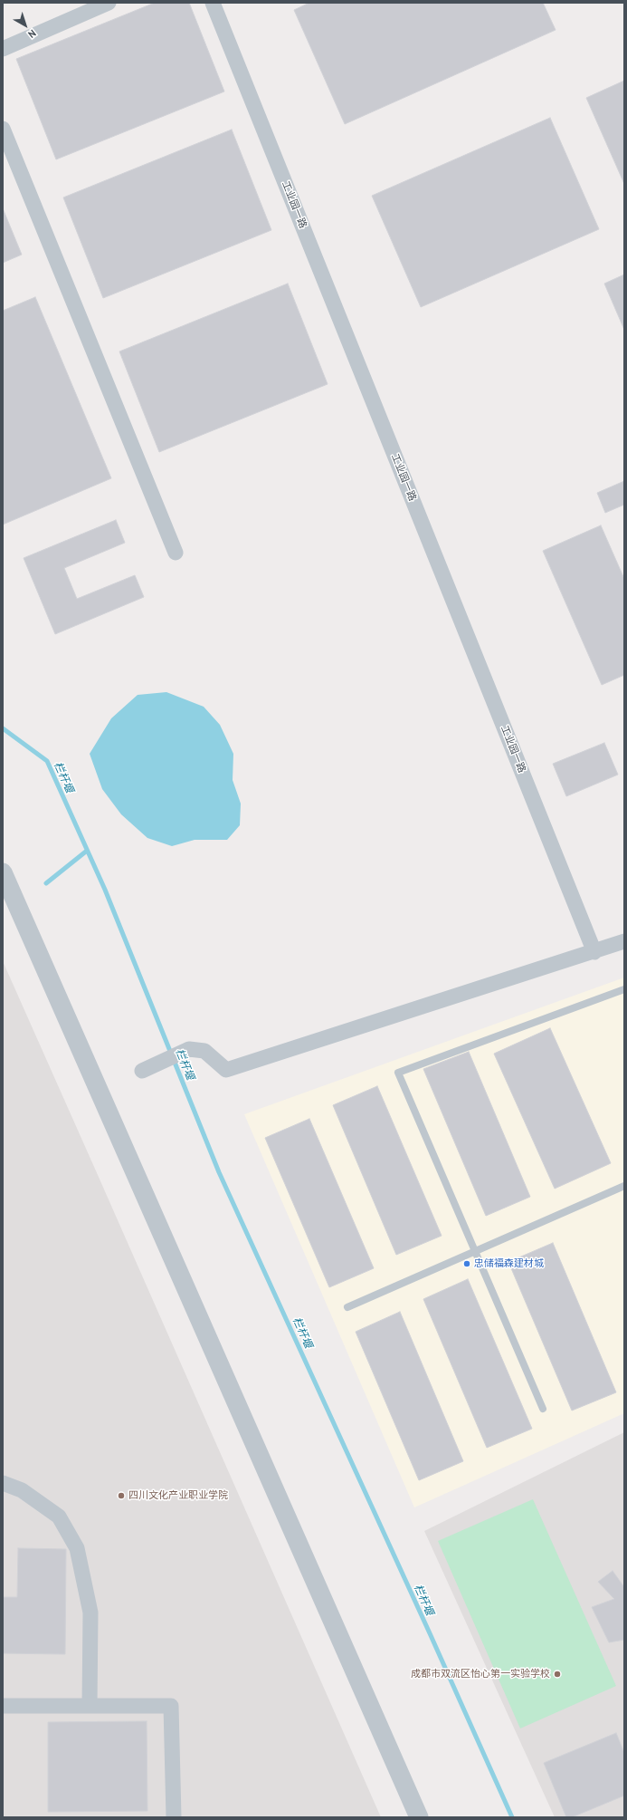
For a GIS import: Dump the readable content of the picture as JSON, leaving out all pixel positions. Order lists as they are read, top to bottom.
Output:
{
  "streets": {
    "street": ["工业园一路"]
  },
  "water": ["栏杆堰"],
  "places": ["忠储福森建材城", "四川文化产业职业学院", "成都市双流区怡心第一实验学校"],
  "north": "bottom right"
}
